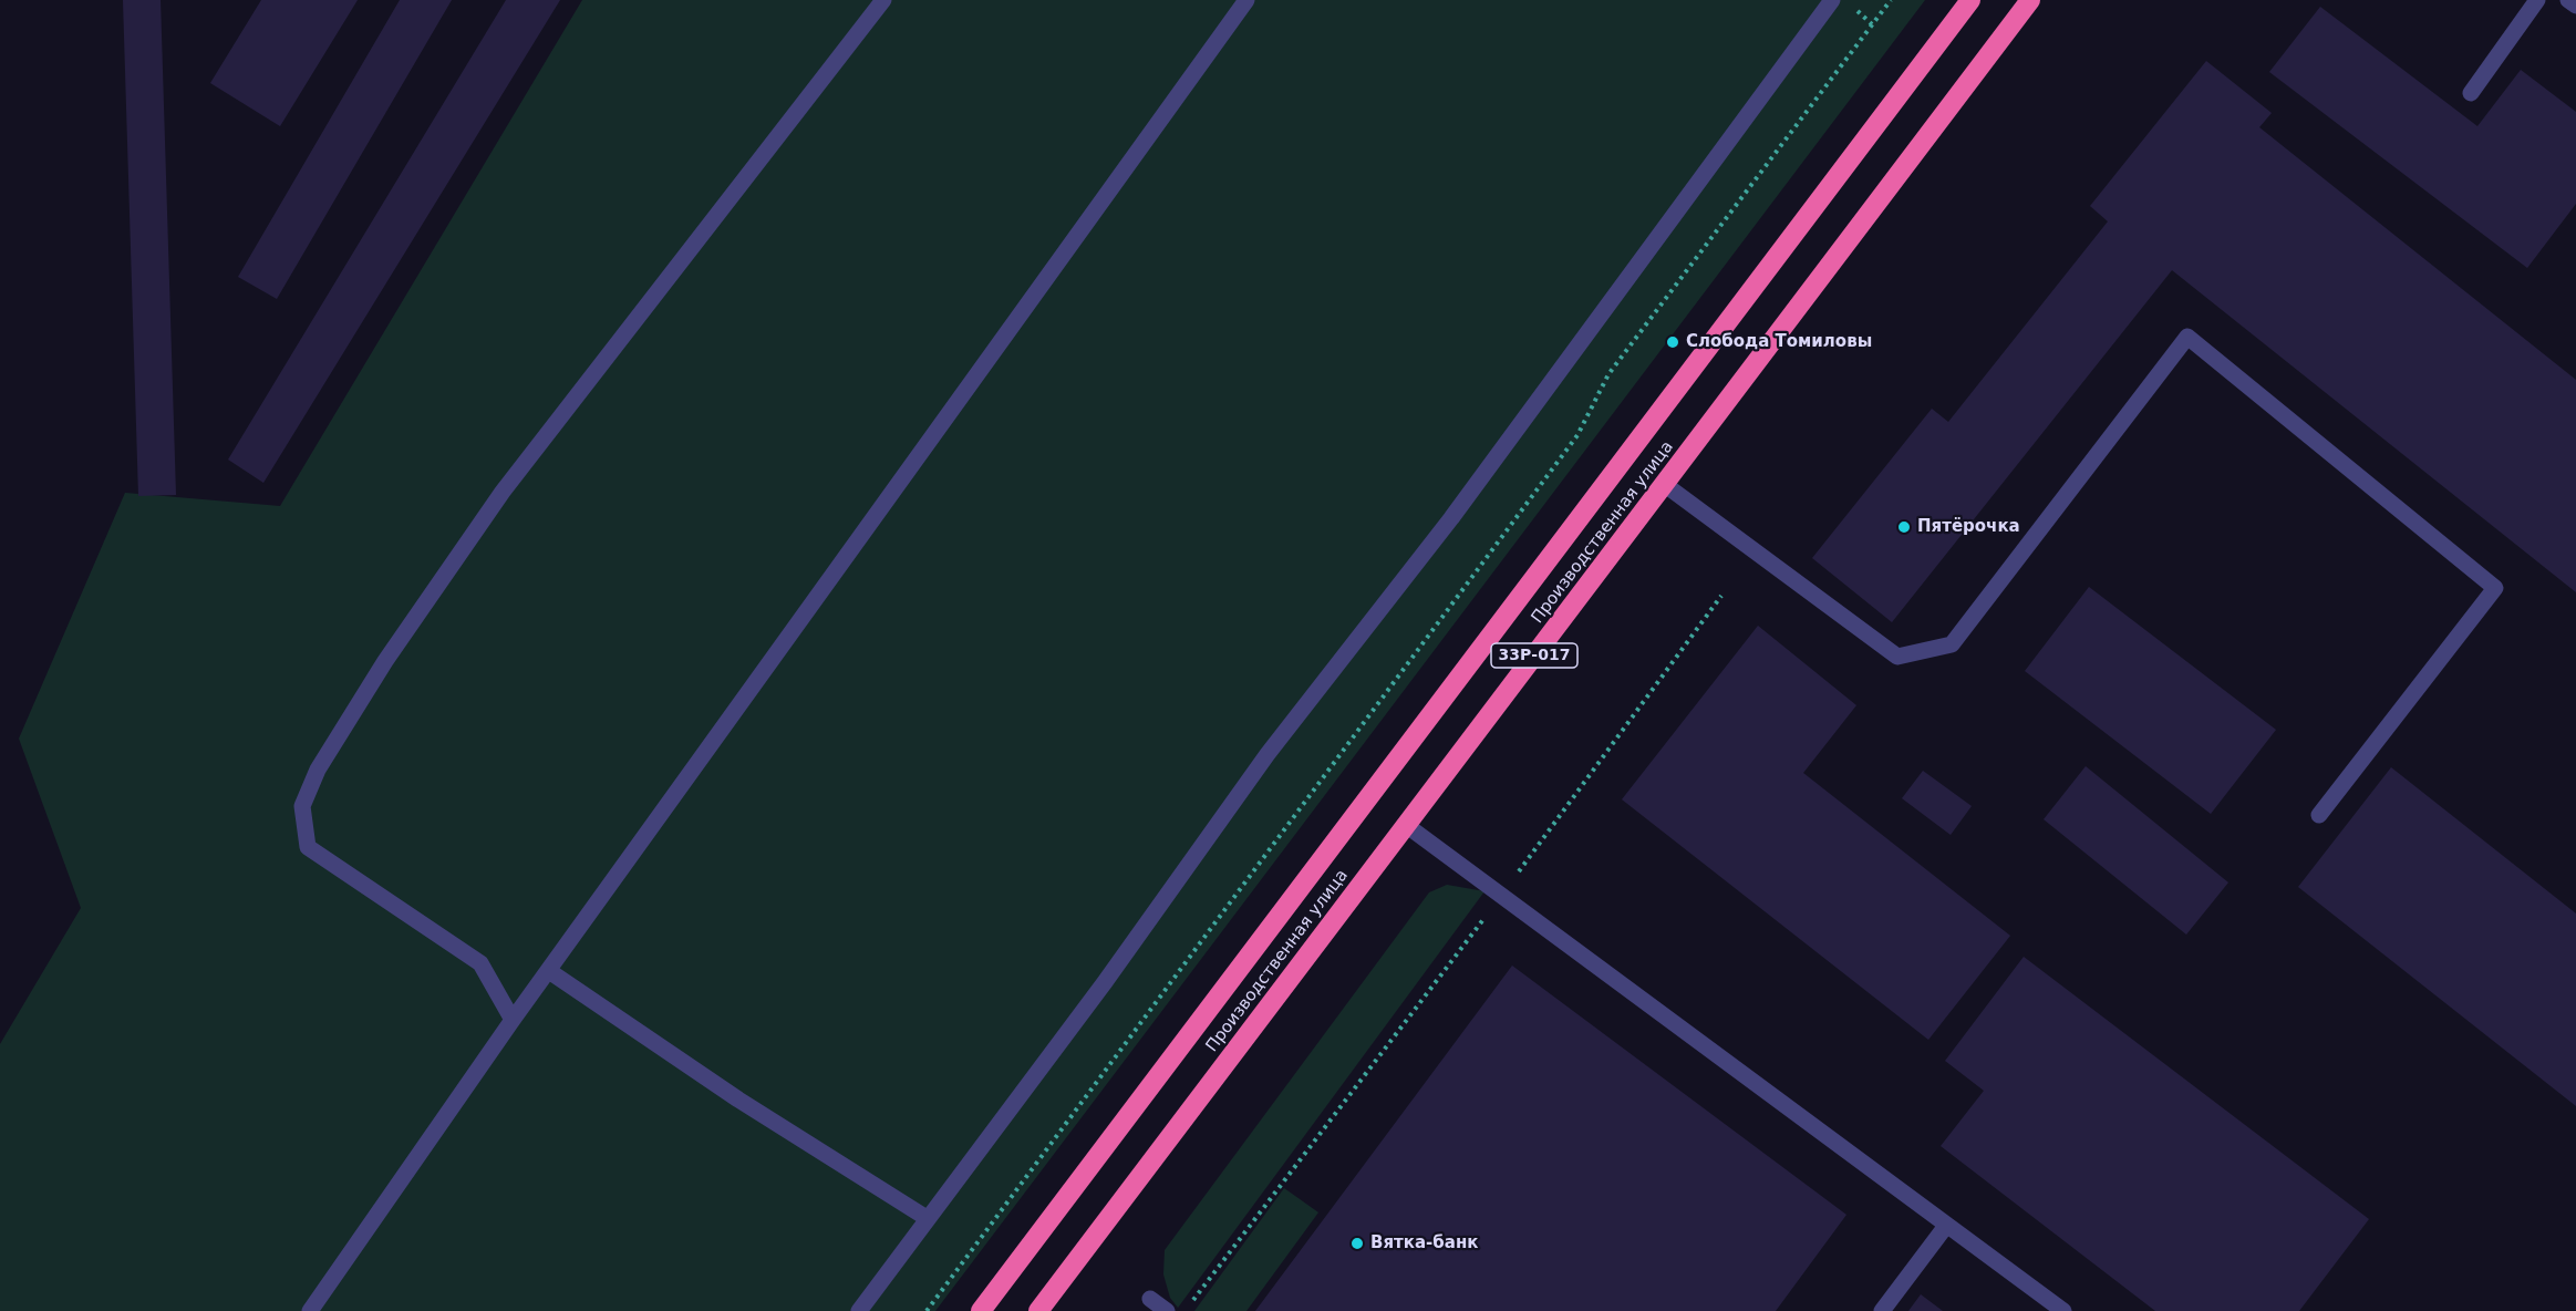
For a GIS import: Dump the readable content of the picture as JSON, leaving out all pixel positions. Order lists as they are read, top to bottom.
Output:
{
  "streets": {
    "highway": ["Производственная улица", "33Р-017"]
  },
  "places": ["Слобода Томиловы", "Пятёрочка", "Вятка-банк"]
}
